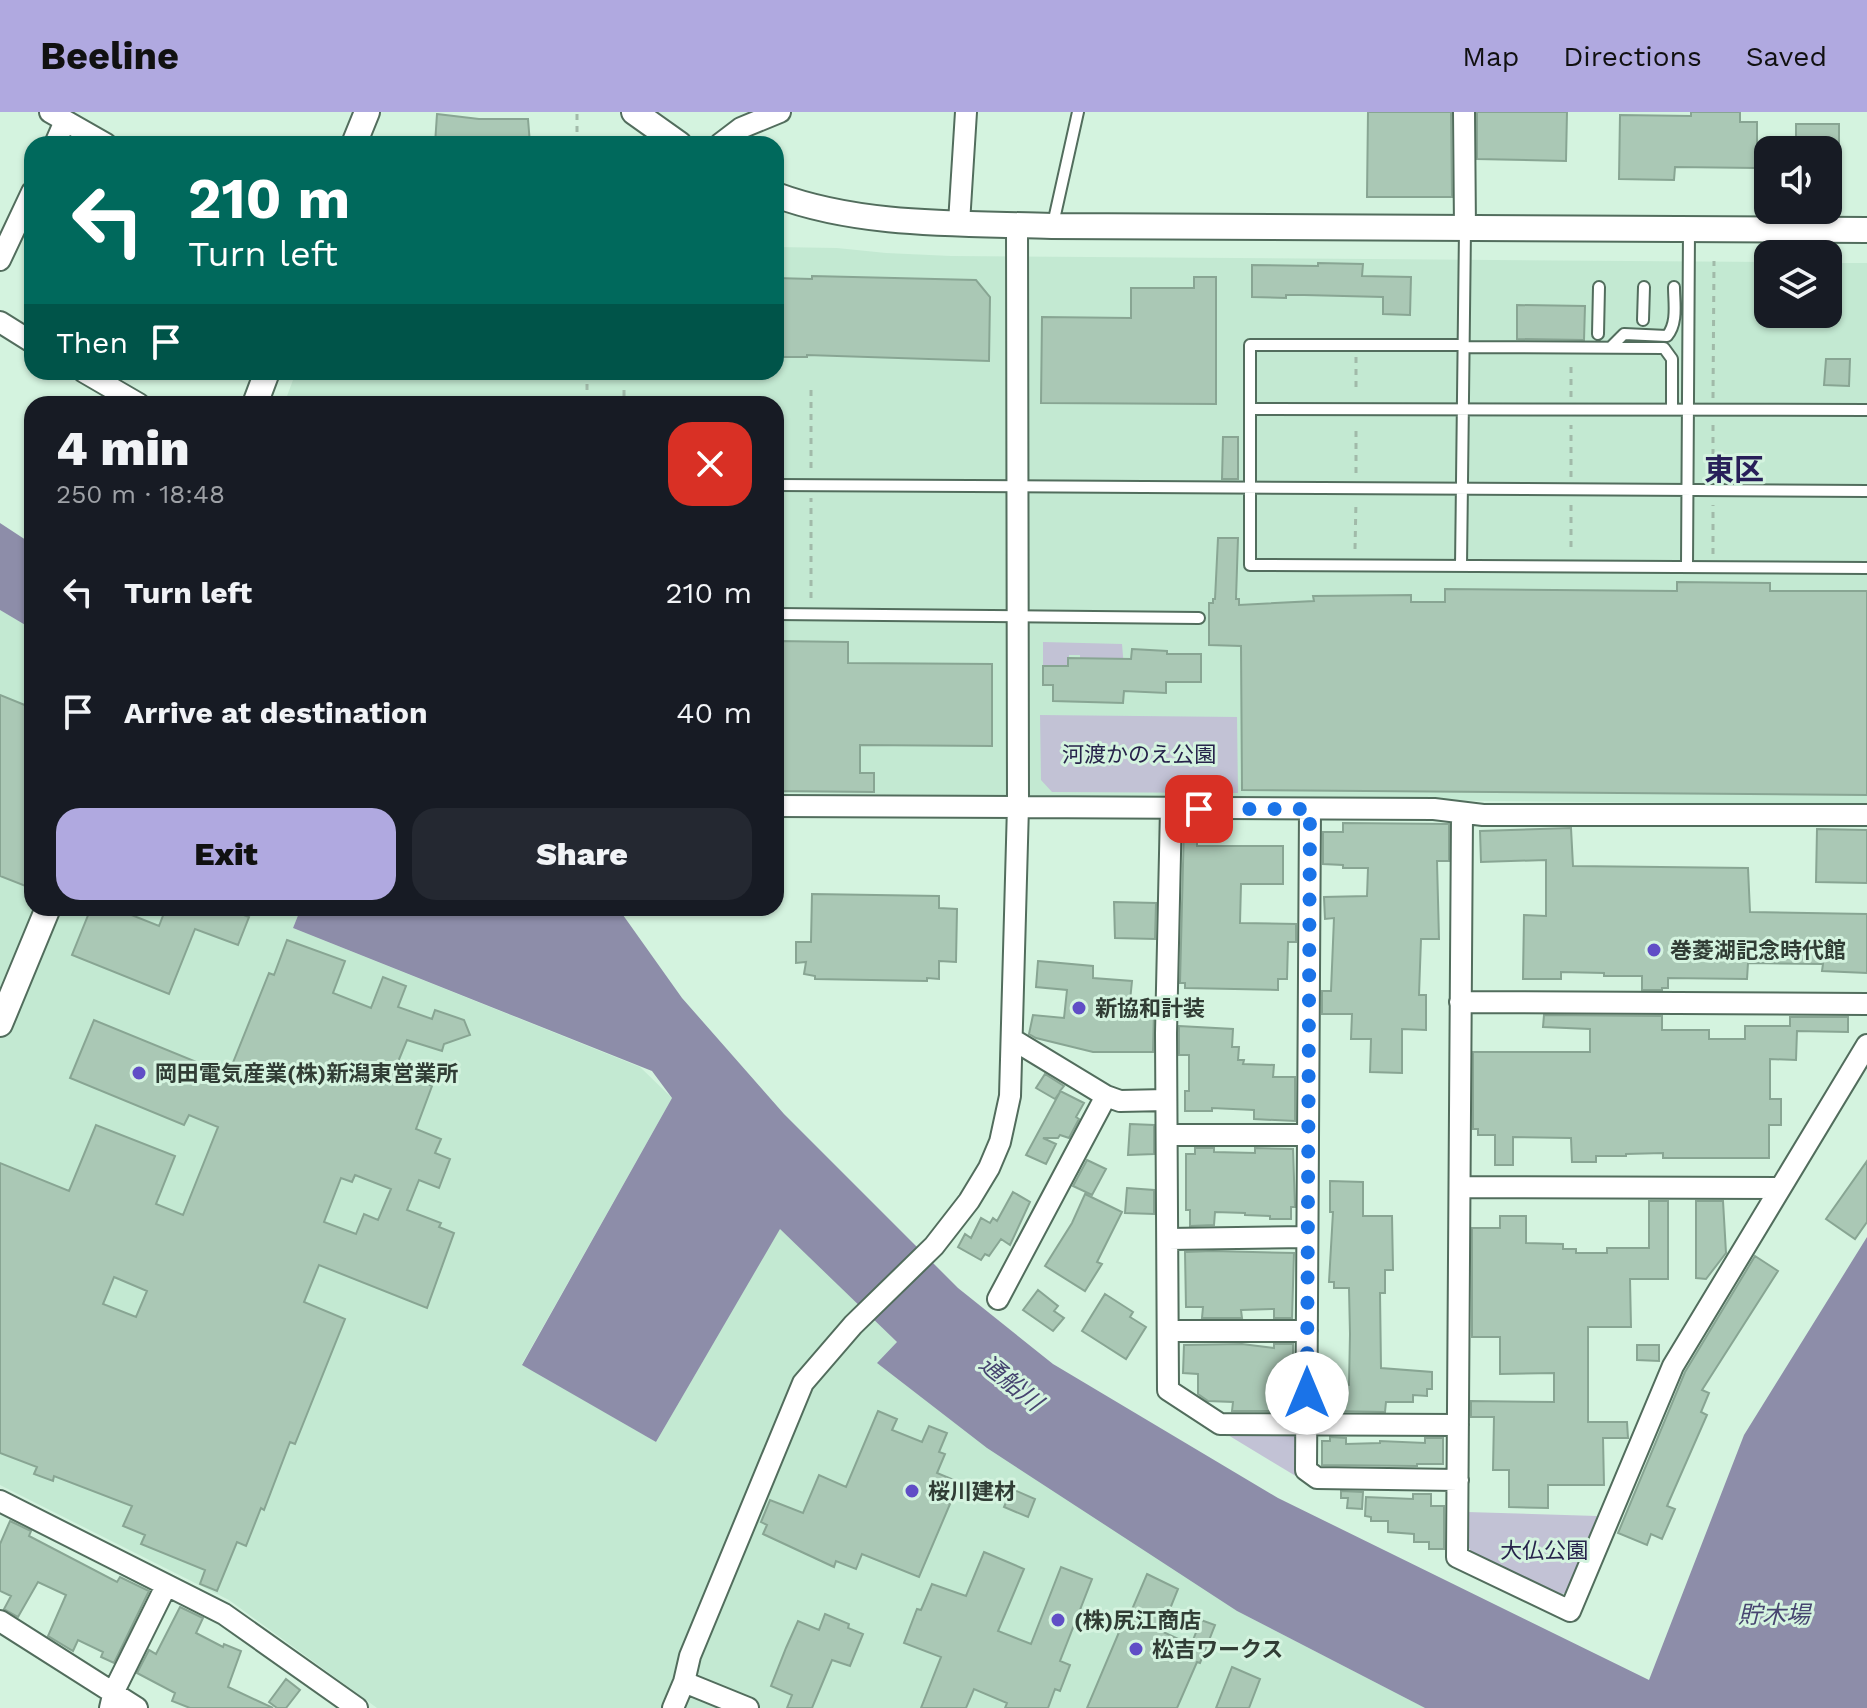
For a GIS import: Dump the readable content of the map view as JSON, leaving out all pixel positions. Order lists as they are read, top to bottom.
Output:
{
  "districts": ["東区"],
  "water": ["通船川", "貯木場"],
  "parks": ["河渡かのえ公園", "大仏公園"],
  "places": [
    "巻菱湖記念時代館",
    "新協和計装",
    "岡田電気産業(株)新潟東営業所",
    "桜川建材",
    "(株)尻江商店",
    "松吉ワークス"
  ],
  "page": {
    "header": "Beeline",
    "nav": ["Map", "Directions", "Saved"],
    "turn": ["210 m", "Turn left"],
    "then": "Then",
    "heading": ["4 min", "250 m · 18:48"],
    "list": [
      {
        "name": "Turn left",
        "value": "210 m"
      },
      {
        "name": "Arrive at destination",
        "value": "40 m"
      }
    ],
    "buttons": ["Exit", "Share"]
  }
}
